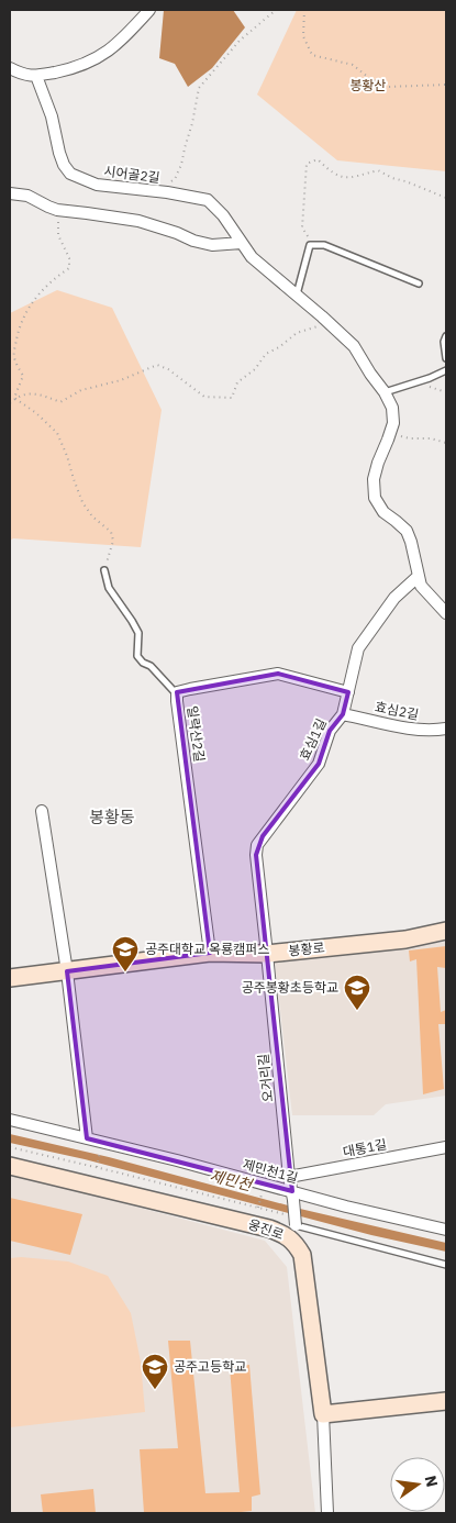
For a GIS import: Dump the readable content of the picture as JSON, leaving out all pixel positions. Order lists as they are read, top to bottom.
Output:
{
  "streets": {
    "main road": ["봉황로", "웅진로"],
    "street": [
      "시어골2길",
      "효심2길",
      "일락산2길",
      "효심1길",
      "오거리길",
      "대통1길",
      "제민천1길"
    ]
  },
  "crossings": [
    ["시어골2길", "효심1길"],
    ["효심2길", "효심1길"],
    ["일락산2길", "효심1길"],
    ["일락산2길", "봉황로"],
    ["효심1길", "봉황로"],
    ["효심1길", "오거리길"],
    ["봉황로", "오거리길"],
    ["오거리길", "대통1길"],
    ["오거리길", "제민천1길"]
  ],
  "districts": ["봉황동"],
  "water": ["제민천"],
  "parks": ["봉황산"],
  "places": {
    "school or university": ["공주대학교 옥룡캠퍼스", "공주봉황초등학교", "공주고등학교"]
  },
  "north": "right"
}
